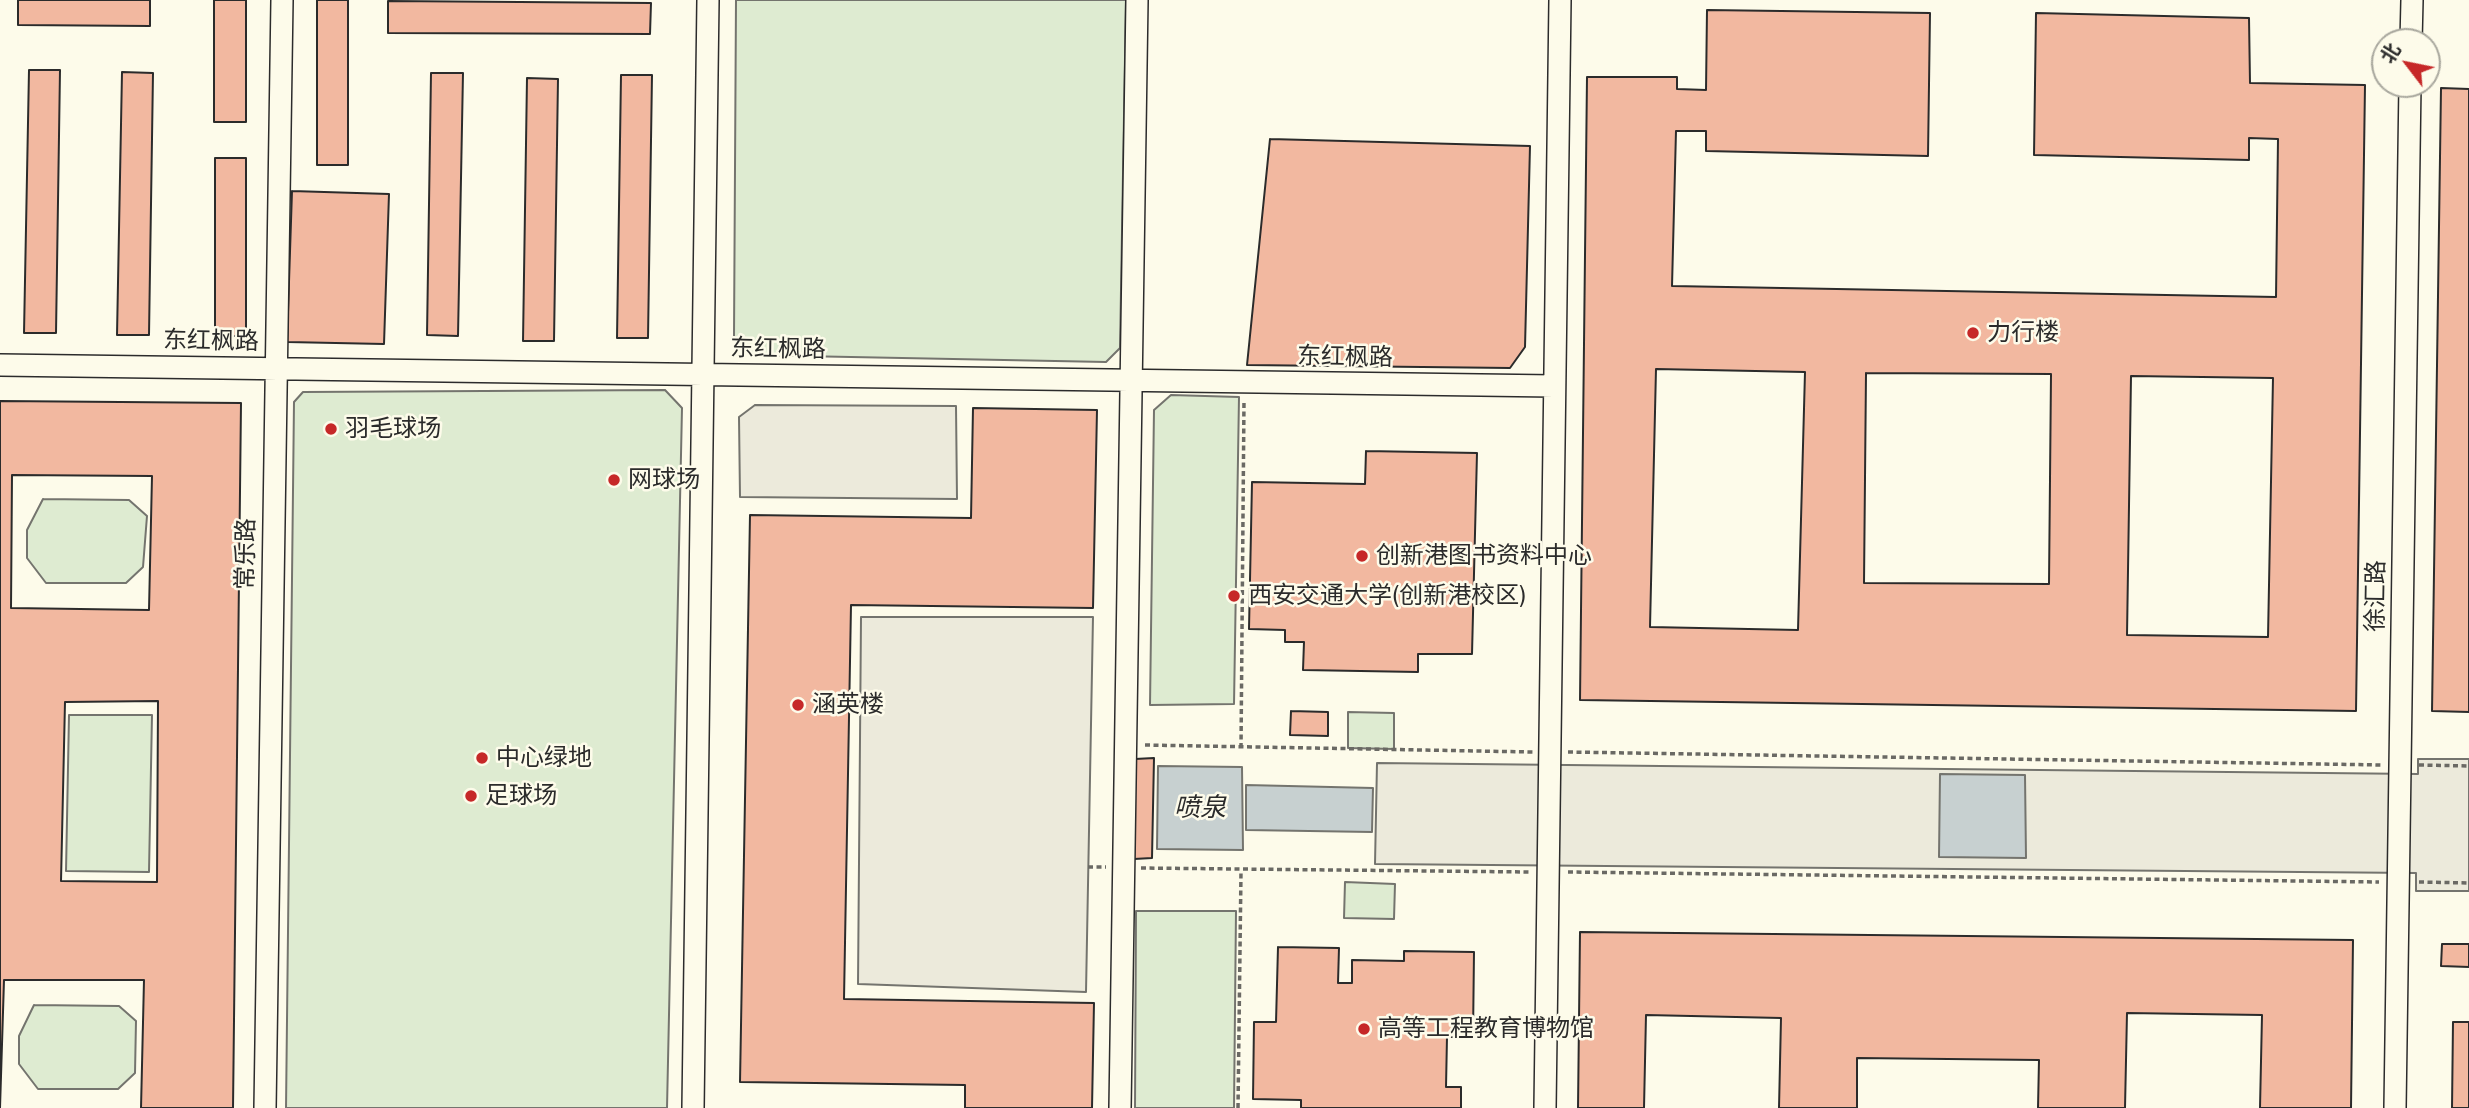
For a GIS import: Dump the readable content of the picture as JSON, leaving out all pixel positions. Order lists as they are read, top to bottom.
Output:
{
  "streets": {
    "street": ["东红枫路", "常乐路", "徐汇路"]
  },
  "crossings": [
    ["东红枫路", "常乐路"]
  ],
  "water": ["喷泉"],
  "places": [
    "力行楼",
    "羽毛球场",
    "网球场",
    "创新港图书资料中心",
    "西安交通大学(创新港校区)",
    "涵英楼",
    "中心绿地",
    "足球场",
    "高等工程教育博物馆"
  ],
  "north": "top left"
}
